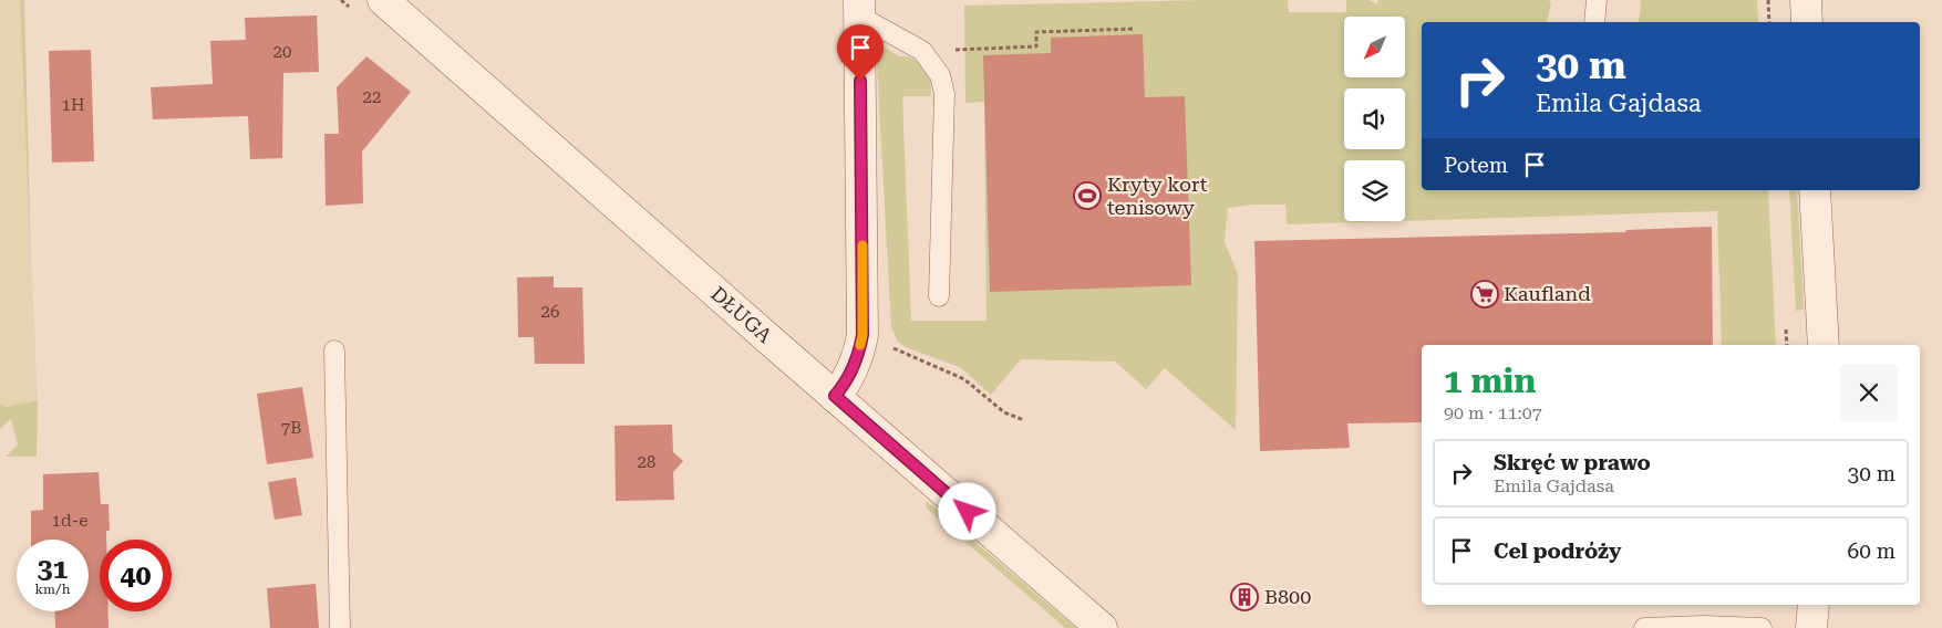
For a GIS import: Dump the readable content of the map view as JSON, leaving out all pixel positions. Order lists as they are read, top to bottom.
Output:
{
  "streets": {
    "street": ["DŁUGA"]
  },
  "places": {
    "sports": ["Kryty kort tenisowy"],
    "supermarket": ["Kaufland"],
    "building": ["B800"]
  },
  "house_numbers": [
    "20",
    "22",
    "1H",
    "26",
    "7B",
    "28",
    "1d-e"
  ],
  "north": "bottom left",
  "page": {
    "turn": ["30 m", "Emila Gajdasa"],
    "then": "Potem",
    "heading": ["1 min", "90 m · 11:07"],
    "list": [
      {
        "name": "Skręć w prawo",
        "note": "Emila Gajdasa",
        "value": "30 m"
      },
      {
        "name": "Cel podróży",
        "value": "60 m"
      }
    ],
    "speed": "31 km/h",
    "limit": "40"
  }
}
